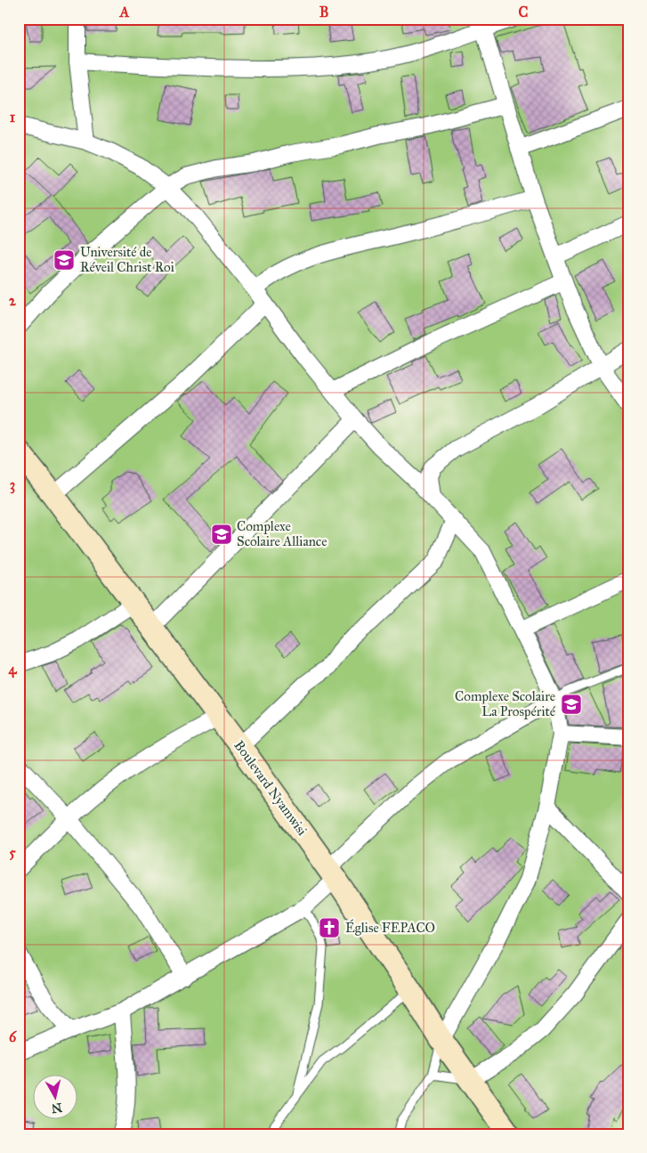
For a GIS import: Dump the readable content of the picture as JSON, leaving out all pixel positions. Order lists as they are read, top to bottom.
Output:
{
  "streets": {
    "main road": ["Boulevard Nyamwisi"]
  },
  "places": {
    "school or university": ["Université de Réveil Christ Roi", "Complexe Scolaire Alliance", "Complexe Scolaire La Prospérité"],
    "church": ["Église FEPACO"]
  },
  "north": "bottom",
  "grid": {
    "columns": ["A", "B", "C"],
    "rows": [
      "1",
      "2",
      "3",
      "4",
      "5",
      "6"
    ]
  }
}
